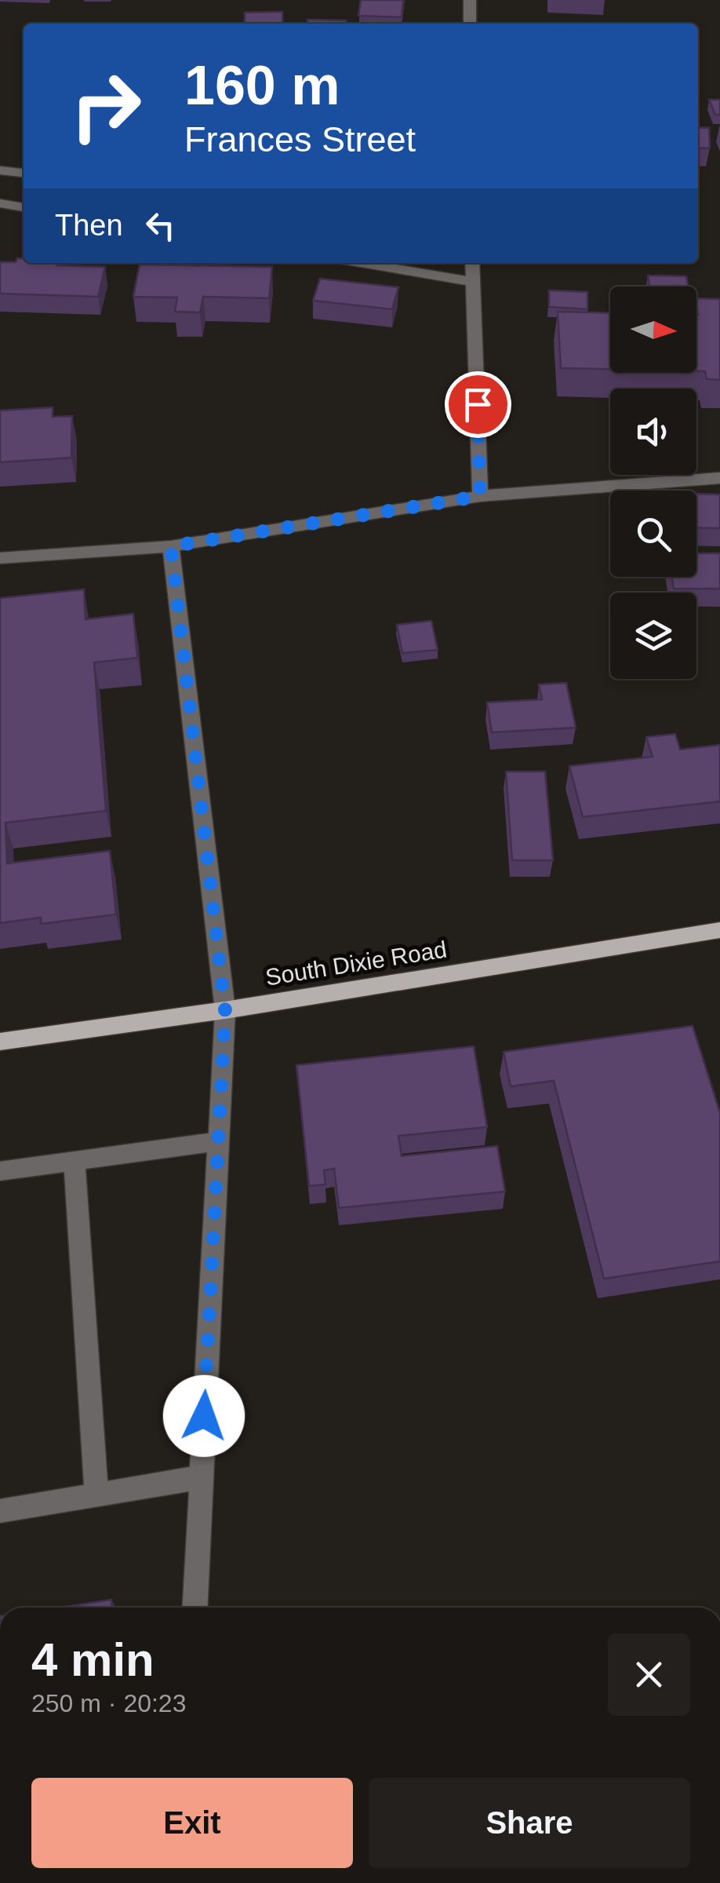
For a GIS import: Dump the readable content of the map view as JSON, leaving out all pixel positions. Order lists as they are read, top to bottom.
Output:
{
  "streets": {
    "main road": ["South Dixie Road"]
  },
  "north": "right",
  "page": {
    "turn": ["160 m", "Frances Street"],
    "then": "Then",
    "heading": ["4 min", "250 m · 20:23"],
    "buttons": ["Exit", "Share"]
  }
}
